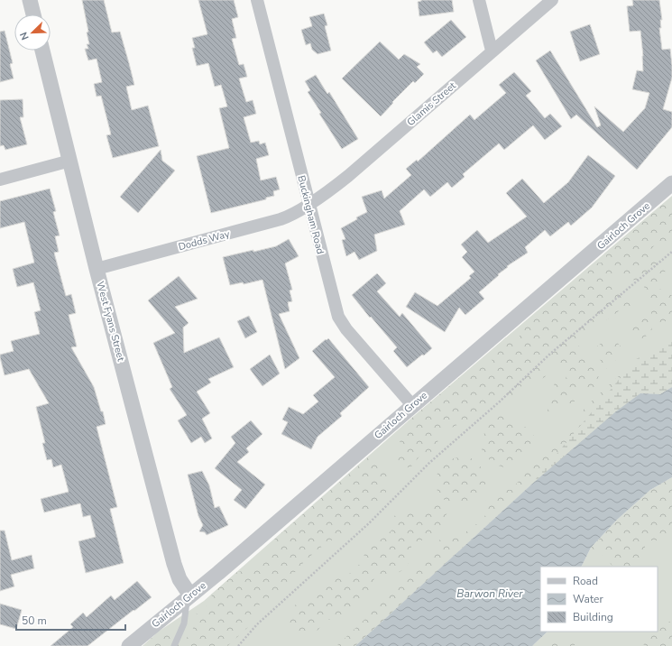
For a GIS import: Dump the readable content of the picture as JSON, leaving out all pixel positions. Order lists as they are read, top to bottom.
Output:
{
  "streets": {
    "street": [
      "Glamis Street",
      "Buckingham Road",
      "Gairloch Grove",
      "Dodds Way",
      "West Fyans Street"
    ]
  },
  "crossings": [
    ["Glamis Street", "Buckingham Road"],
    ["Glamis Street", "Dodds Way"],
    ["Buckingham Road", "Gairloch Grove"],
    ["Buckingham Road", "Dodds Way"],
    ["Gairloch Grove", "West Fyans Street"],
    ["Dodds Way", "West Fyans Street"]
  ],
  "water": ["Barwon River"],
  "legend": ["Road", "Water", "Building"],
  "scale_bar": "50 m",
  "north": "bottom left"
}
